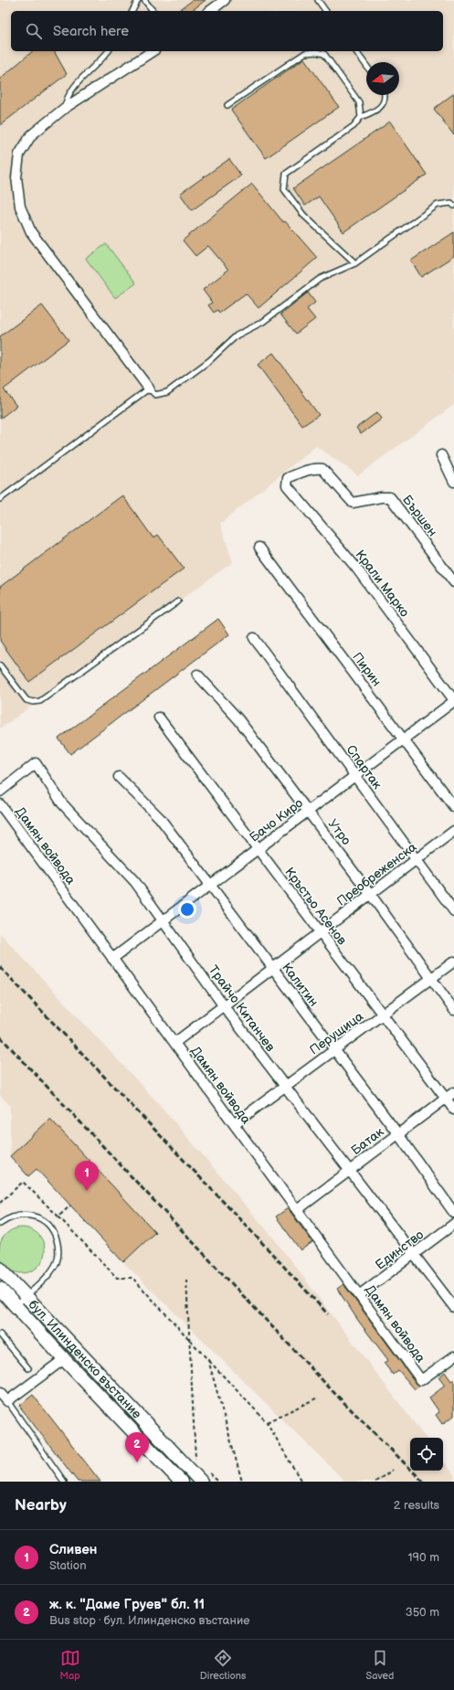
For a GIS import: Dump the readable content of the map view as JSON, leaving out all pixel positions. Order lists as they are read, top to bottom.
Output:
{
  "streets": {
    "main road": ["бул. Илинденско въстание"],
    "street": [
      "Бършен",
      "Крали Марко",
      "Пирин",
      "Спартак",
      "Бачо Киро",
      "Утро",
      "Дамян войвода",
      "Преобреженска",
      "Кръстьо Асенов",
      "Калитин",
      "Трайчо Китанчев",
      "Перущица",
      "Батак",
      "Единство"
    ]
  },
  "crossings": [
    ["Бършен", "Крали Марко"],
    ["Крали Марко", "Бачо Киро"],
    ["Пирин", "Бачо Киро"],
    ["Спартак", "Бачо Киро"],
    ["Спартак", "Преобреженска"],
    ["Бачо Киро", "Утро"],
    ["Бачо Киро", "Дамян войвода"],
    ["Бачо Киро", "Кръстьо Асенов"],
    ["Бачо Киро", "Калитин"],
    ["Бачо Киро", "Трайчо Китанчев"],
    ["Утро", "Преобреженска"],
    ["Утро", "Перущица"],
    ["Дамян войвода", "Преобреженска"],
    ["Дамян войвода", "Перущица"],
    ["Дамян войвода", "Батак"],
    ["Дамян войвода", "Единство"],
    ["Преобреженска", "Кръстьо Асенов"],
    ["Преобреженска", "Калитин"],
    ["Преобреженска", "Трайчо Китанчев"],
    ["Кръстьо Асенов", "Перущица"],
    ["Кръстьо Асенов", "Батак"],
    ["Калитин", "Перущица"],
    ["Калитин", "Батак"],
    ["Трайчо Китанчев", "Перущица"],
    ["Трайчо Китанчев", "Батак"],
    ["Трайчо Китанчев", "Единство"]
  ],
  "north": "left",
  "page": {
    "search": "Search here",
    "pins": ["1", "2"],
    "heading": ["Nearby", "2 results"],
    "list": [
      {
        "mark": "1",
        "name": "Сливен",
        "note": "Station",
        "value": "190 m"
      },
      {
        "mark": "2",
        "name": "ж. к. \"Даме Груев\" бл. 11",
        "note": "Bus stop · бул. Илинденско въстание",
        "value": "350 m"
      }
    ],
    "nav": ["Map", "Directions", "Saved"]
  }
}
